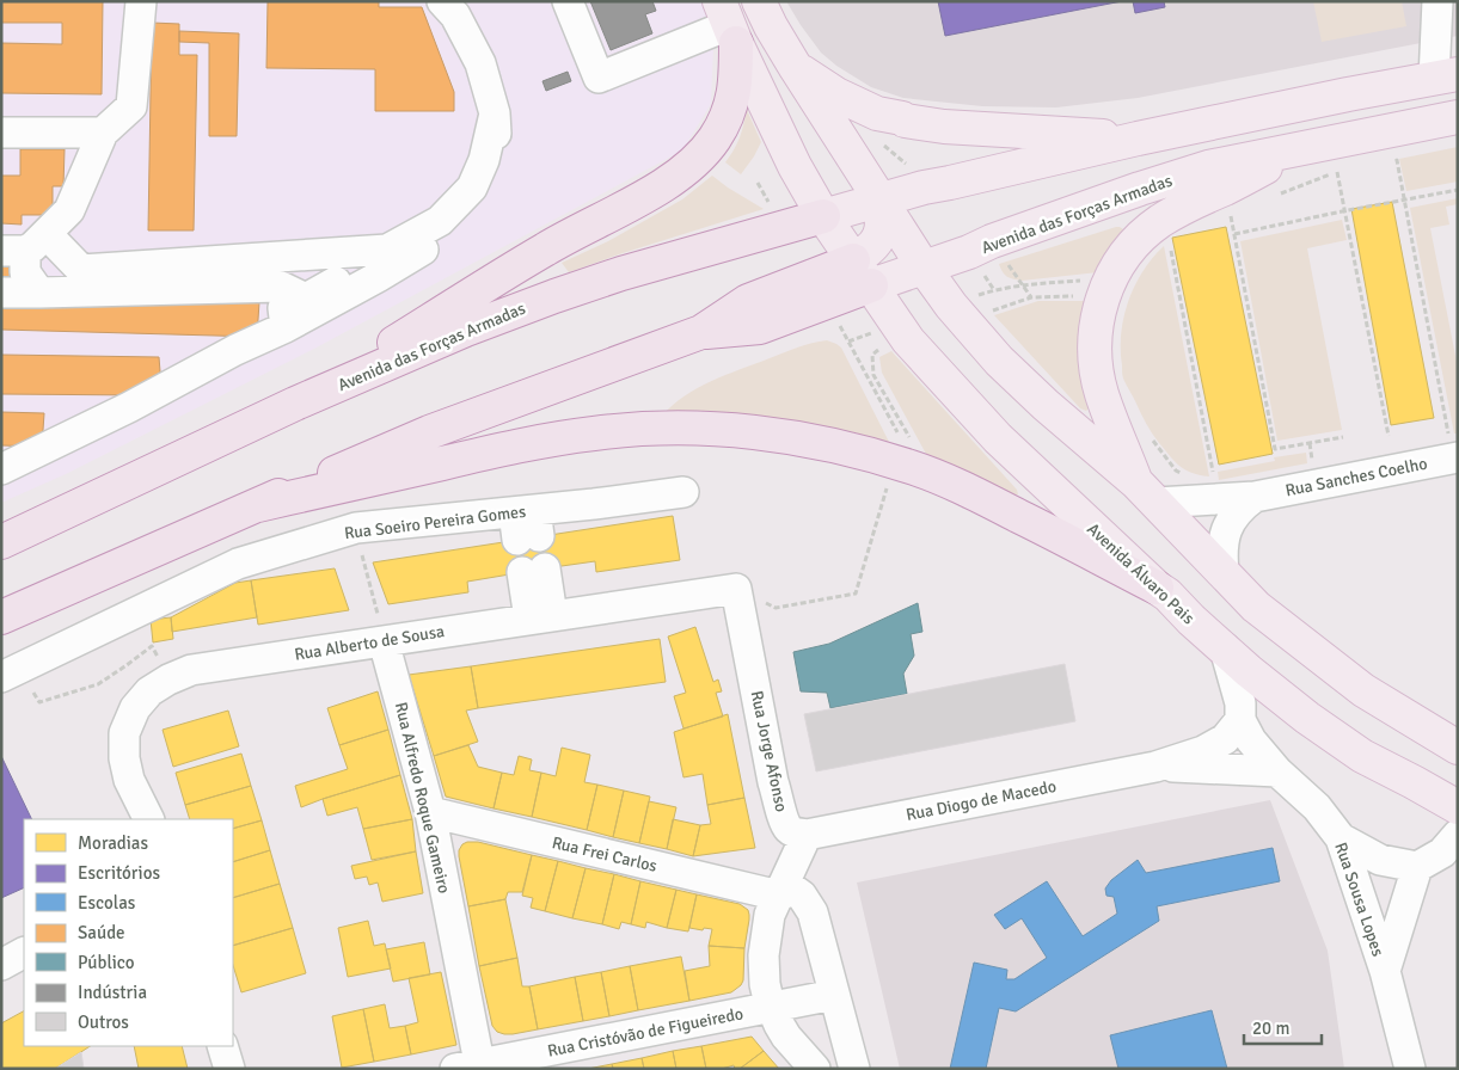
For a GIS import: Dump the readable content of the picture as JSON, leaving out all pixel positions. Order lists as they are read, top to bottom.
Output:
{
  "streets": {
    "highway": ["Avenida das Forças Armadas"],
    "main road": ["Avenida Álvaro Pais"],
    "street": [
      "Rua Sanches Coelho",
      "Rua Soeiro Pereira Gomes",
      "Rua Alberto de Sousa",
      "Rua Jorge Afonso",
      "Rua Alfredo Roque Gameiro",
      "Rua Diogo de Macedo",
      "Rua Frei Carlos",
      "Rua Sousa Lopes",
      "Rua Cristóvão de Figueiredo"
    ]
  },
  "crossings": [
    ["Avenida das Forças Armadas", "Avenida Álvaro Pais"],
    ["Rua Alberto de Sousa", "Rua Jorge Afonso"],
    ["Rua Alberto de Sousa", "Rua Alfredo Roque Gameiro"],
    ["Rua Jorge Afonso", "Rua Diogo de Macedo"],
    ["Rua Alfredo Roque Gameiro", "Rua Frei Carlos"],
    ["Rua Alfredo Roque Gameiro", "Rua Cristóvão de Figueiredo"],
    ["Rua Diogo de Macedo", "Rua Sousa Lopes"],
    ["Rua Frei Carlos", "Rua Cristóvão de Figueiredo"]
  ],
  "legend": [
    "Moradias",
    "Escritórios",
    "Escolas",
    "Saúde",
    "Público",
    "Indústria",
    "Outros"
  ],
  "scale_bar": "20 m"
}
